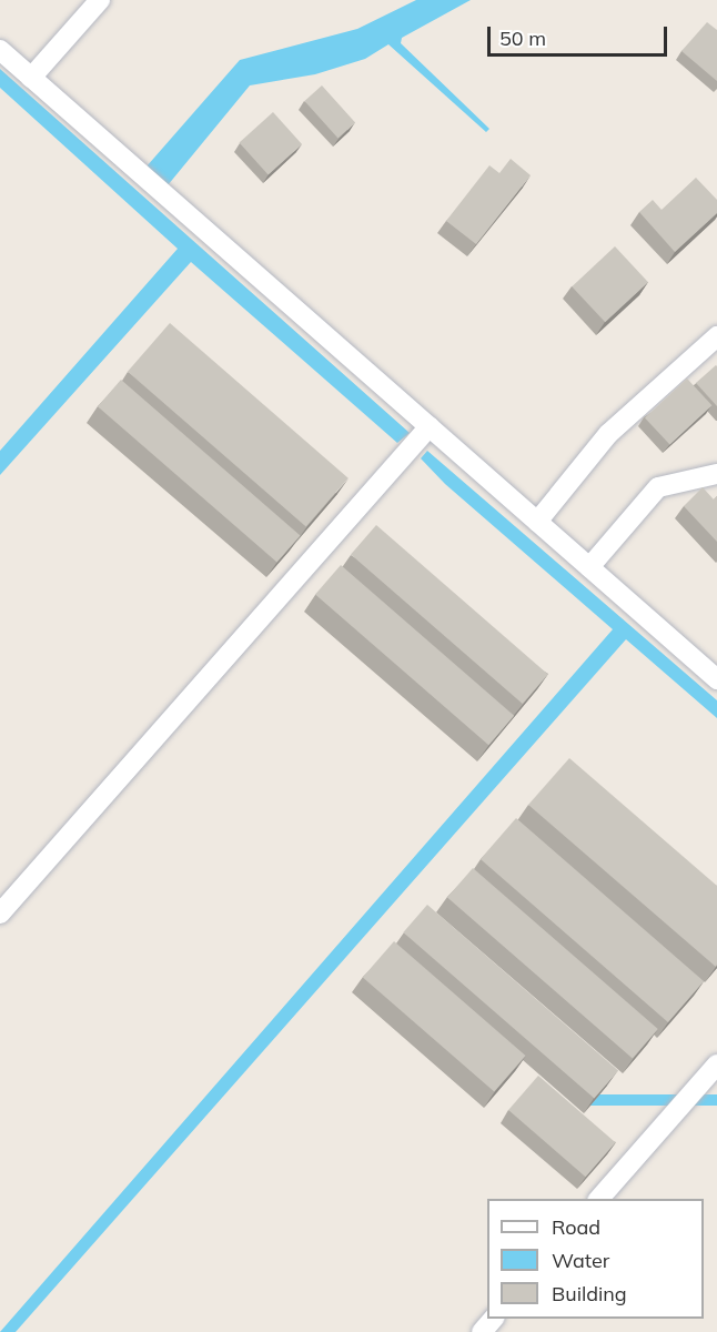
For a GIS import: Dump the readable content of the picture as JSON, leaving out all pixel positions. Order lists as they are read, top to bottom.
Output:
{
  "legend": ["Road", "Water", "Building"],
  "scale_bar": "50 m"
}
